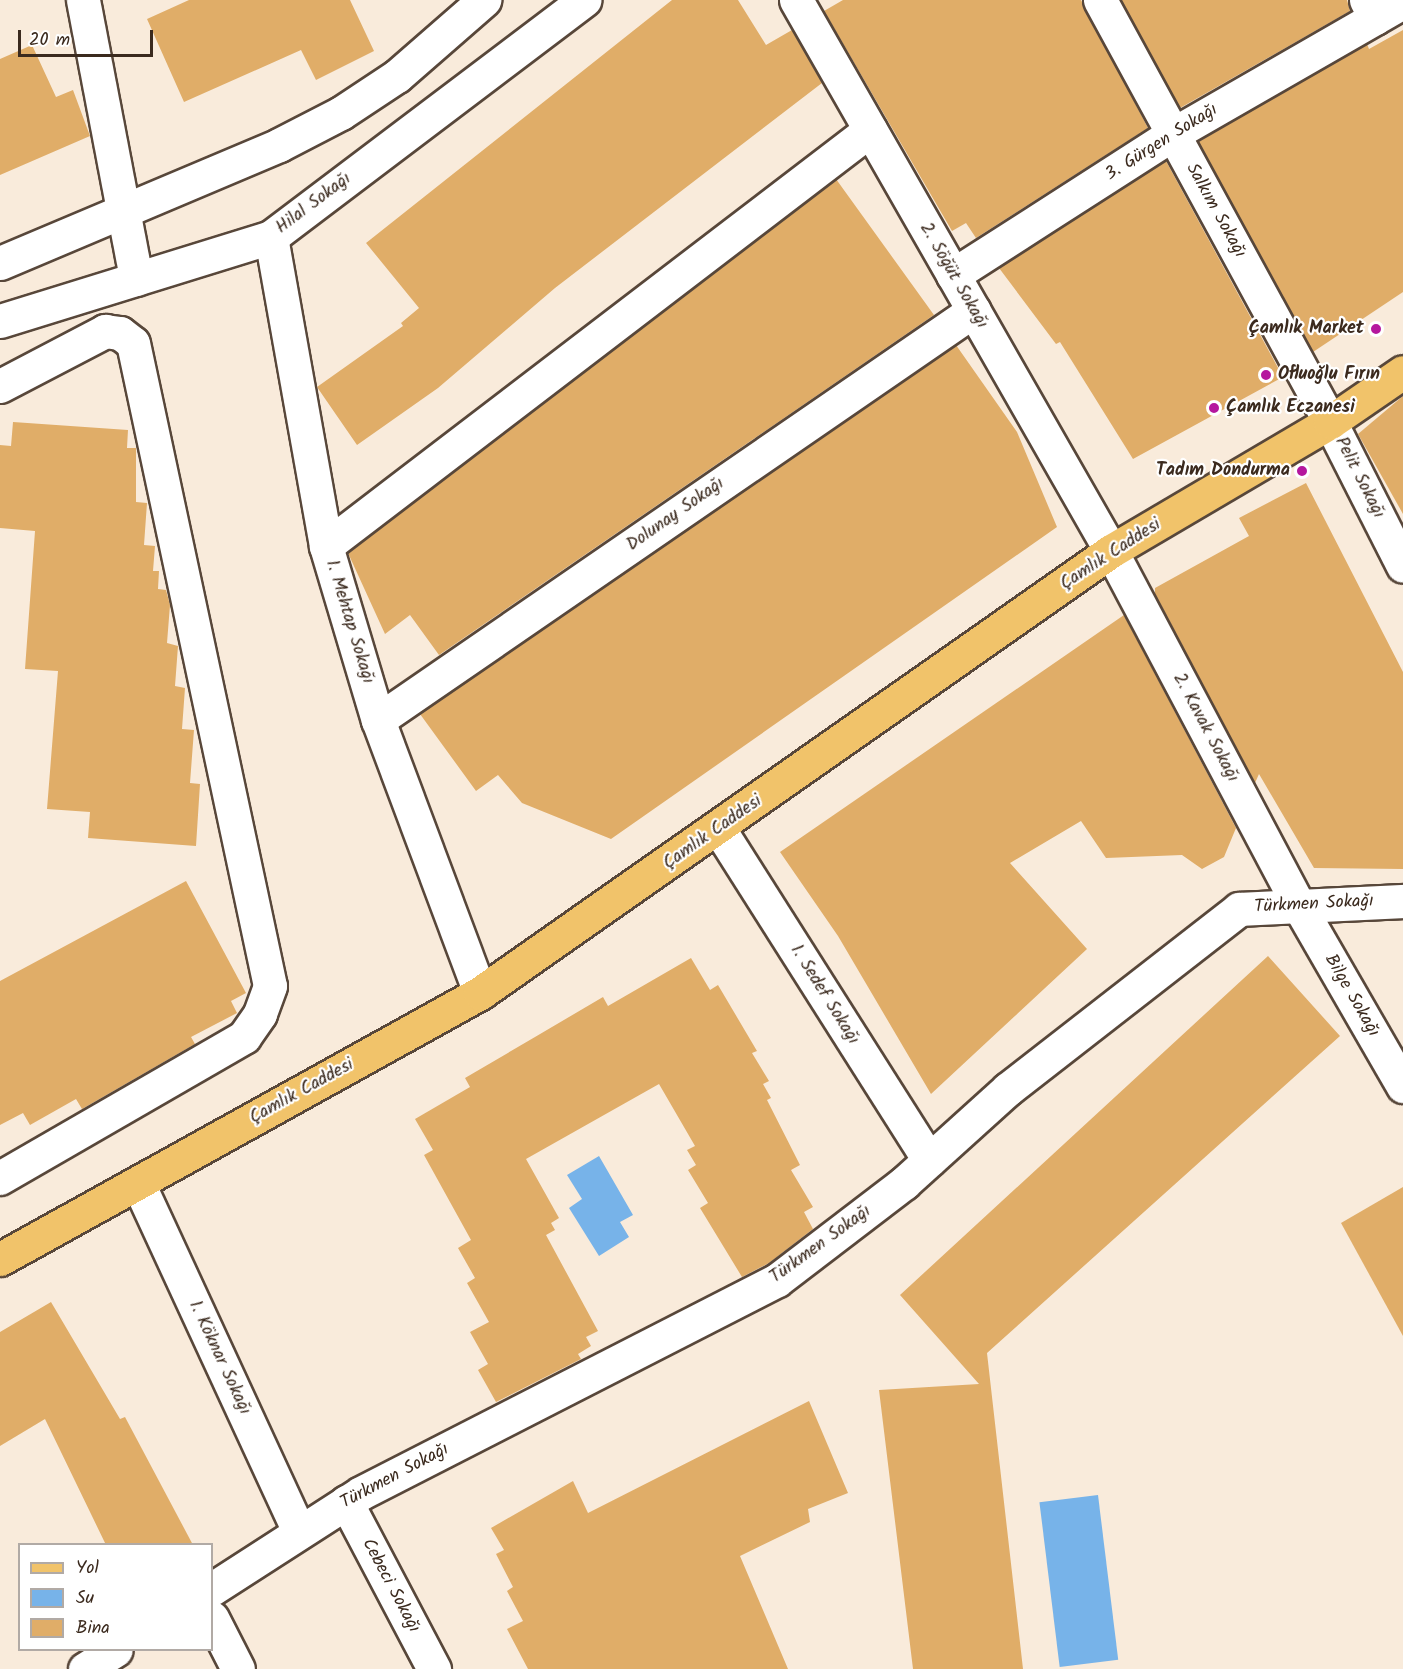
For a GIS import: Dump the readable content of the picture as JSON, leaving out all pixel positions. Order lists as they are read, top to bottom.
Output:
{
  "streets": {
    "main road": ["Çamlık Caddesi"],
    "street": [
      "3. Gürgen Sokağı",
      "Hilal Sokağı",
      "Salkım Sokağı",
      "2. Söğüt Sokağı",
      "Pelit Sokağı",
      "Dolunay Sokağı",
      "1. Mehtap Sokağı",
      "2. Kavak Sokağı",
      "Türkmen Sokağı",
      "1. Sedef Sokağı",
      "Bilge Sokağı",
      "1. Köknar Sokağı",
      "Cebeci Sokağı"
    ]
  },
  "crossings": [
    ["3. Gürgen Sokağı", "Salkım Sokağı"],
    ["3. Gürgen Sokağı", "2. Söğüt Sokağı"],
    ["Hilal Sokağı", "1. Mehtap Sokağı"],
    ["Salkım Sokağı", "Pelit Sokağı"],
    ["Salkım Sokağı", "Çamlık Caddesi"],
    ["2. Söğüt Sokağı", "Dolunay Sokağı"],
    ["2. Söğüt Sokağı", "Çamlık Caddesi"],
    ["2. Söğüt Sokağı", "2. Kavak Sokağı"],
    ["Pelit Sokağı", "Çamlık Caddesi"],
    ["Dolunay Sokağı", "1. Mehtap Sokağı"],
    ["Çamlık Caddesi", "1. Mehtap Sokağı"],
    ["Çamlık Caddesi", "2. Kavak Sokağı"],
    ["Çamlık Caddesi", "1. Sedef Sokağı"],
    ["Çamlık Caddesi", "1. Köknar Sokağı"],
    ["2. Kavak Sokağı", "Türkmen Sokağı"],
    ["2. Kavak Sokağı", "Bilge Sokağı"],
    ["Türkmen Sokağı", "1. Sedef Sokağı"],
    ["Türkmen Sokağı", "Bilge Sokağı"],
    ["Türkmen Sokağı", "1. Köknar Sokağı"],
    ["Türkmen Sokağı", "Cebeci Sokağı"]
  ],
  "places": [
    "Çamlık Market",
    "Ofluoğlu Fırın",
    "Çamlık Eczanesi",
    "Tadım Dondurma"
  ],
  "legend": ["Yol", "Su", "Bina"],
  "scale_bar": "20 m"
}
